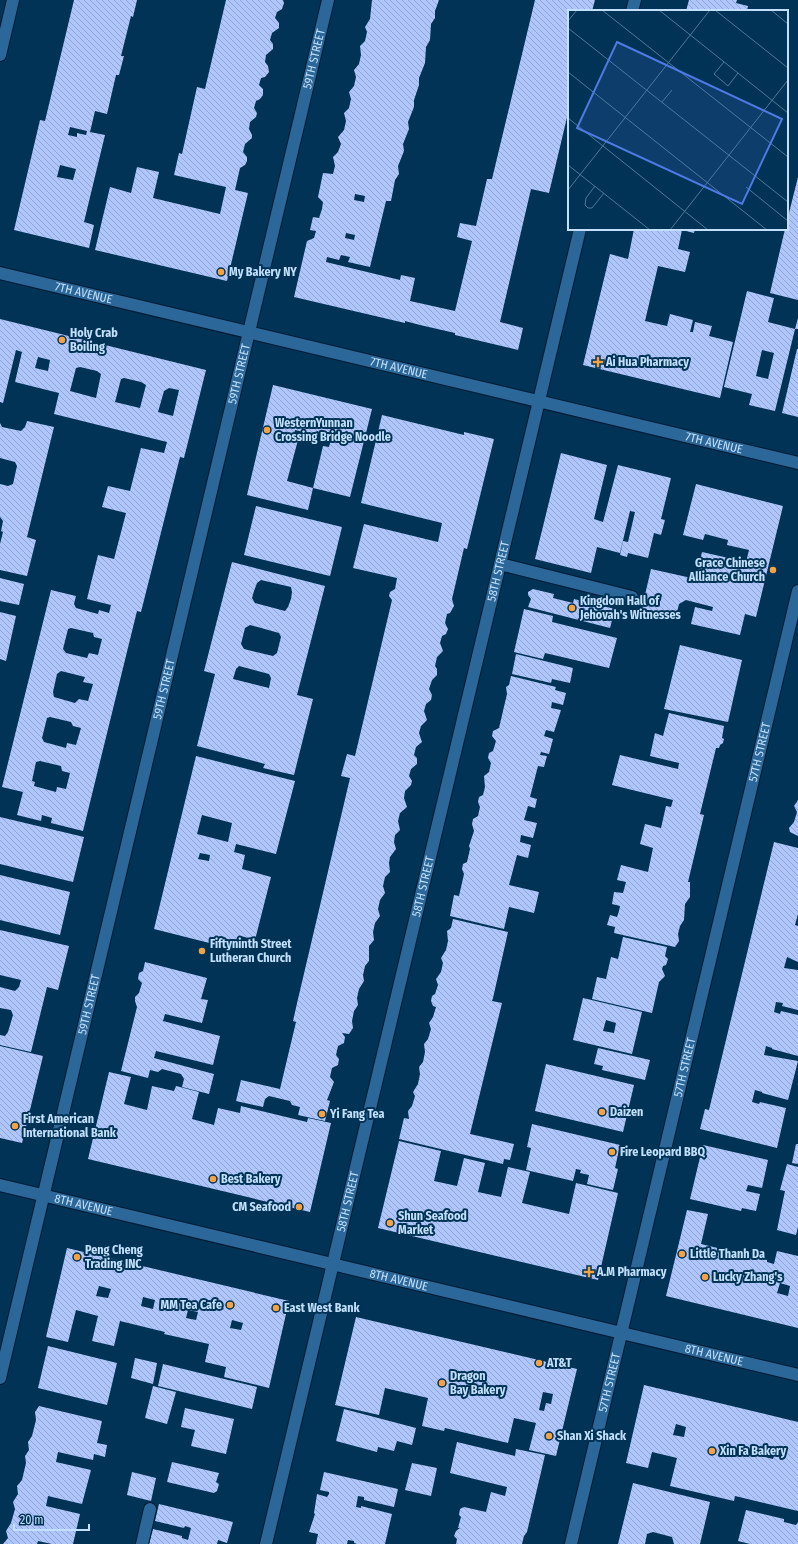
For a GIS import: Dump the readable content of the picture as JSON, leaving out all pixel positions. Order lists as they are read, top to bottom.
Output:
{
  "streets": {
    "street": [
      "59TH STREET",
      "7TH AVENUE",
      "58TH STREET",
      "57TH STREET",
      "8TH AVENUE"
    ]
  },
  "crossings": [
    ["59TH STREET", "7TH AVENUE"],
    ["59TH STREET", "8TH AVENUE"],
    ["7TH AVENUE", "58TH STREET"],
    ["58TH STREET", "8TH AVENUE"],
    ["57TH STREET", "8TH AVENUE"]
  ],
  "places": {
    "other": [
      "My Bakery NY",
      "Holy Crab Boiling",
      "WesternYunnan Crossing Bridge Noodle",
      "Grace Chinese Alliance Church",
      "Kingdom Hall of Jehovah's Witnesses",
      "Fiftyninth Street Lutheran Church",
      "Daizen",
      "Yi Fang Tea",
      "First American International Bank",
      "Fire Leopard BBQ",
      "Best Bakery",
      "CM Seafood",
      "Shun Seafood Market",
      "Little Thanh Da",
      "Peng Cheng Trading INC",
      "Lucky Zhang's",
      "MM Tea Cafe",
      "East West Bank",
      "AT&T",
      "Dragon Bay Bakery",
      "Shan Xi Shack",
      "Xin Fa Bakery"
    ],
    "health": ["Ai Hua Pharmacy", "A.M Pharmacy"]
  },
  "scale_bar": "20 m"
}
